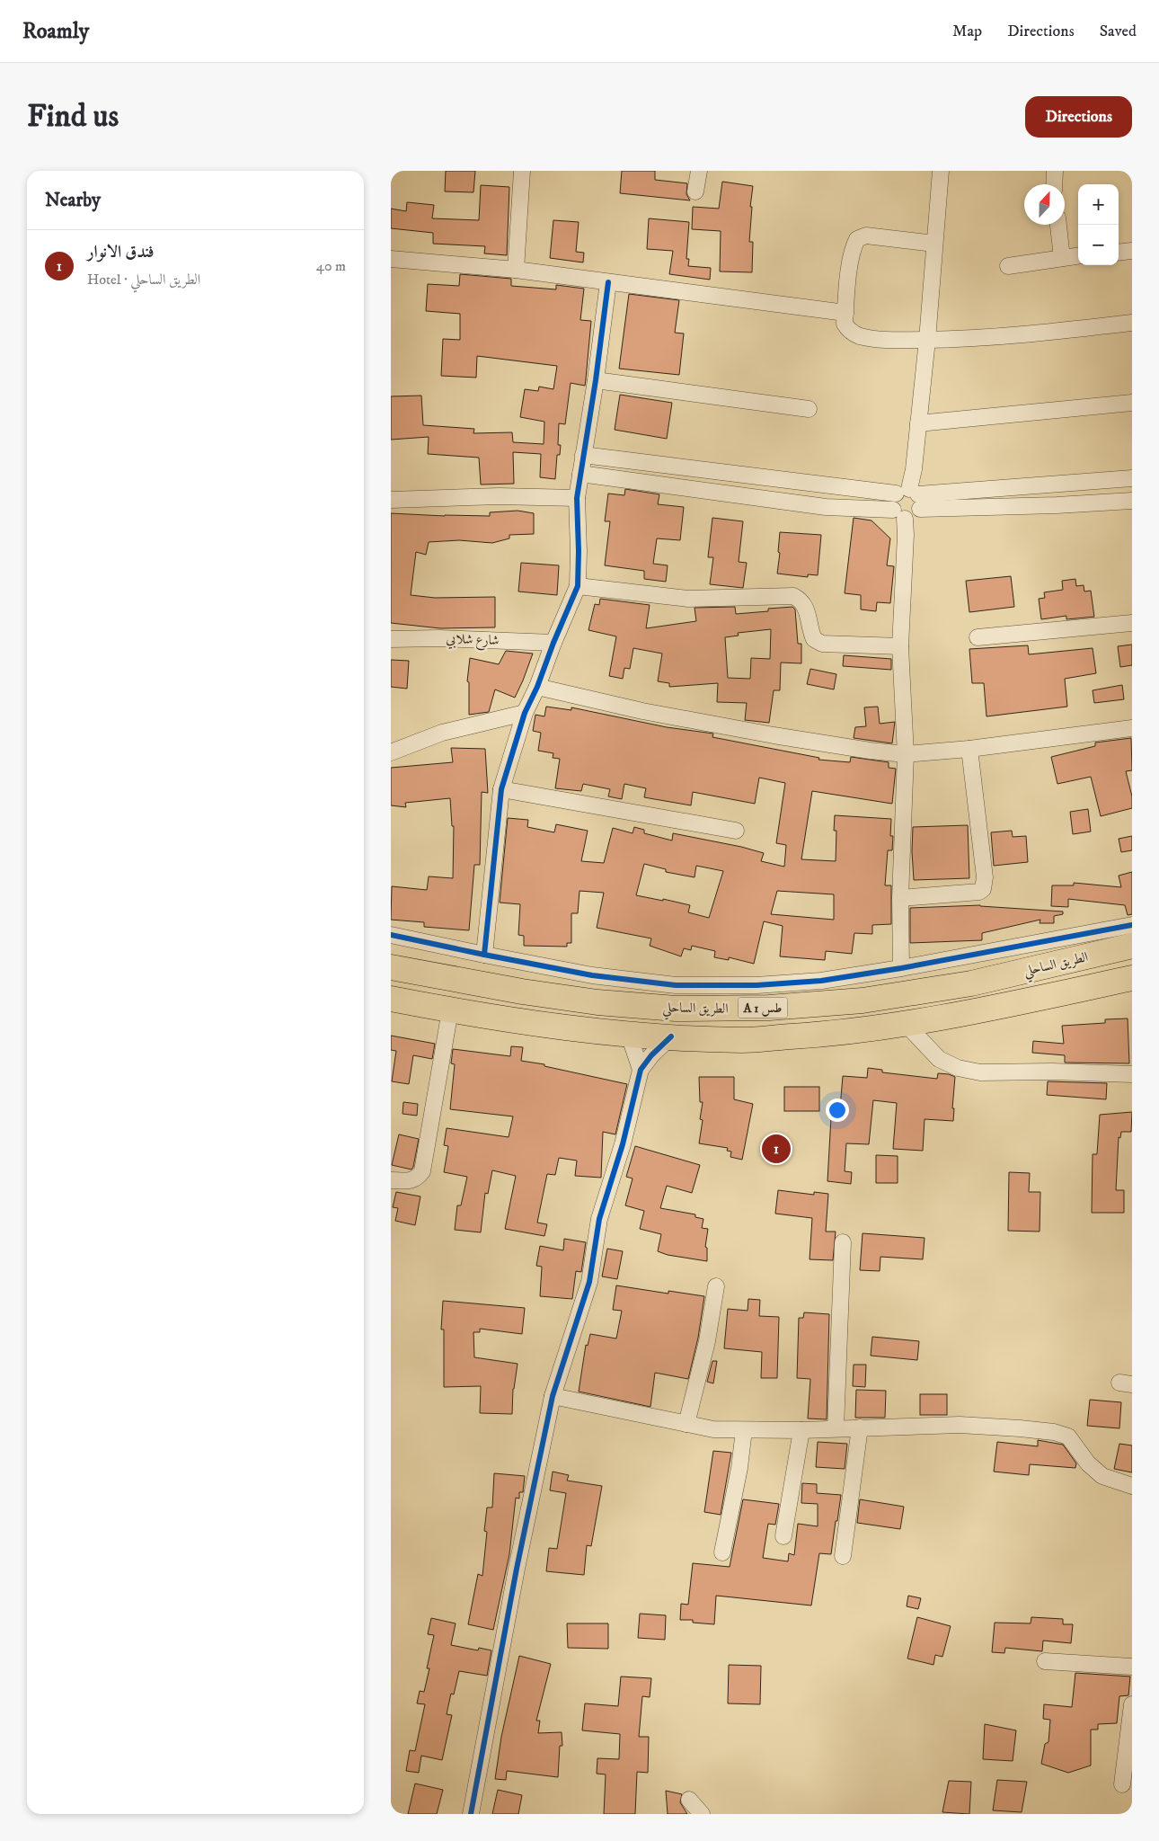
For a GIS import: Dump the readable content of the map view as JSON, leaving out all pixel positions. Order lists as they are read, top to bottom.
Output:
{
  "streets": {
    "highway": ["الطريق الساحلي", "A 1 طس"],
    "street": ["شارع شلابي"]
  },
  "north": "top",
  "page": {
    "header": "Roamly",
    "nav": ["Map", "Directions", "Saved"],
    "buttons": "Directions",
    "title": "Find us",
    "heading": "Nearby",
    "map_buttons": ["+", "−"],
    "list": [
      {
        "mark": "1",
        "name": "فندق الانوار",
        "note": "Hotel · الطريق الساحلي",
        "value": "40 m"
      }
    ],
    "pins": "1"
  }
}
